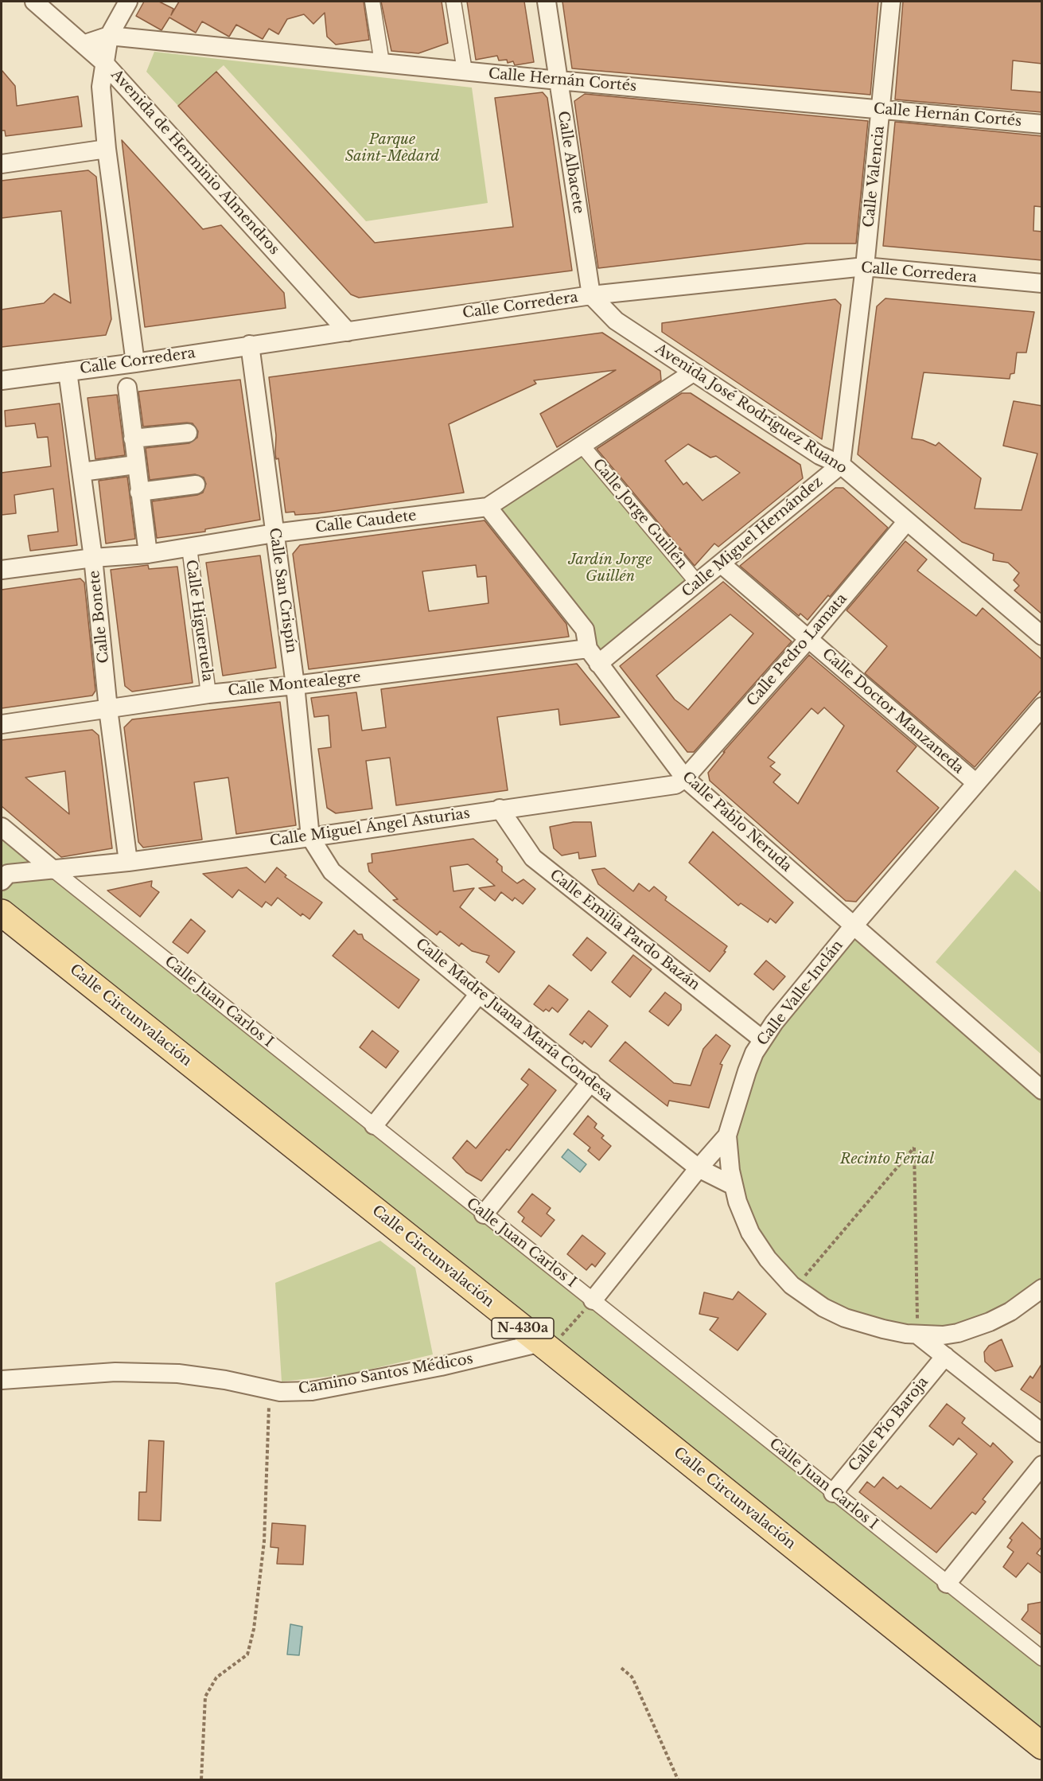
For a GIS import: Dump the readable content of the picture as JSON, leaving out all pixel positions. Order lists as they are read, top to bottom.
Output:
{
  "streets": {
    "main road": ["Calle Circunvalación", "N-430a"],
    "street": [
      "Calle Hernán Cortés",
      "Avenida de Herminio Almendros",
      "Calle Albacete",
      "Calle Valencia",
      "Calle Corredera",
      "Avenida José Rodríguez Ruano",
      "Calle Jorge Guillén",
      "Calle Caudete",
      "Calle Miguel Hernández",
      "Calle San Crispín",
      "Calle Bonete",
      "Calle Higueruela",
      "Calle Pedro Lamata",
      "Calle Montealegre",
      "Calle Doctor Manzaneda",
      "Calle Pablo Neruda",
      "Calle Miguel Ángel Asturias",
      "Calle Emilia Pardo Bazán",
      "Calle Valle-Inclán",
      "Calle Juan Carlos I",
      "Calle Madre Juana María Condesa",
      "Camino Santos Médicos",
      "Calle Pío Baroja"
    ]
  },
  "crossings": [
    ["Calle Hernán Cortés", "Avenida de Herminio Almendros"],
    ["Calle Hernán Cortés", "Calle Albacete"],
    ["Calle Hernán Cortés", "Calle Valencia"],
    ["Avenida de Herminio Almendros", "Calle Corredera"],
    ["Calle Albacete", "Calle Corredera"],
    ["Calle Albacete", "Avenida José Rodríguez Ruano"],
    ["Calle Valencia", "Calle Corredera"],
    ["Calle Corredera", "Avenida José Rodríguez Ruano"],
    ["Calle Corredera", "Calle San Crispín"],
    ["Calle Corredera", "Calle Bonete"],
    ["Avenida José Rodríguez Ruano", "Calle Caudete"],
    ["Avenida José Rodríguez Ruano", "Calle Miguel Hernández"],
    ["Avenida José Rodríguez Ruano", "Calle Pedro Lamata"],
    ["Calle Jorge Guillén", "Calle Caudete"],
    ["Calle Jorge Guillén", "Calle Miguel Hernández"],
    ["Calle Caudete", "Calle San Crispín"],
    ["Calle Caudete", "Calle Bonete"],
    ["Calle Caudete", "Calle Higueruela"],
    ["Calle Caudete", "Calle Pablo Neruda"],
    ["Calle Miguel Hernández", "Calle Doctor Manzaneda"],
    ["Calle Miguel Hernández", "Calle Pablo Neruda"],
    ["Calle San Crispín", "Calle Montealegre"],
    ["Calle San Crispín", "Calle Miguel Ángel Asturias"],
    ["Calle San Crispín", "Calle Madre Juana María Condesa"],
    ["Calle Bonete", "Calle Montealegre"],
    ["Calle Bonete", "Calle Miguel Ángel Asturias"],
    ["Calle Higueruela", "Calle Montealegre"],
    ["Calle Pedro Lamata", "Calle Doctor Manzaneda"],
    ["Calle Pedro Lamata", "Calle Pablo Neruda"],
    ["Calle Pedro Lamata", "Calle Miguel Ángel Asturias"],
    ["Calle Montealegre", "Calle Pablo Neruda"],
    ["Calle Doctor Manzaneda", "Calle Valle-Inclán"],
    ["Calle Pablo Neruda", "Calle Miguel Ángel Asturias"],
    ["Calle Pablo Neruda", "Calle Valle-Inclán"],
    ["Calle Miguel Ángel Asturias", "Calle Emilia Pardo Bazán"],
    ["Calle Miguel Ángel Asturias", "Calle Juan Carlos I"],
    ["Calle Miguel Ángel Asturias", "Calle Madre Juana María Condesa"],
    ["Calle Emilia Pardo Bazán", "Calle Valle-Inclán"],
    ["Calle Valle-Inclán", "Calle Juan Carlos I"],
    ["Calle Valle-Inclán", "Calle Madre Juana María Condesa"],
    ["Calle Juan Carlos I", "Calle Pío Baroja"],
    ["Calle Circunvalación", "Camino Santos Médicos"]
  ],
  "parks": ["Parque Saint-Mèdard", "Jardín Jorge Guillén", "Recinto Ferial"]
}
